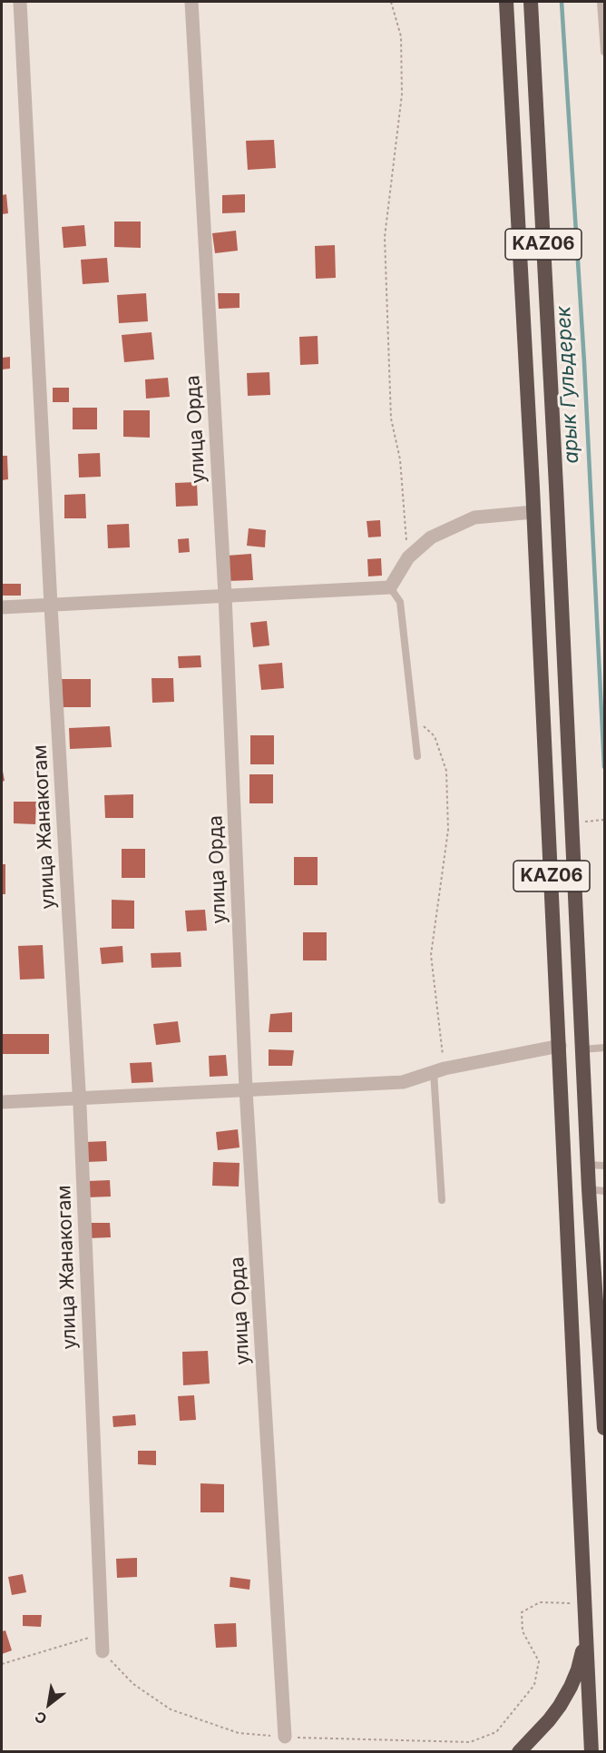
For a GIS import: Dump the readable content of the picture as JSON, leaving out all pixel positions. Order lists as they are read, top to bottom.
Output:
{
  "streets": {
    "highway": ["KАZ06"],
    "street": ["улица Орда", "улица Жанакогам"]
  },
  "water": ["арык Гульдерек"],
  "north": "bottom left"
}
